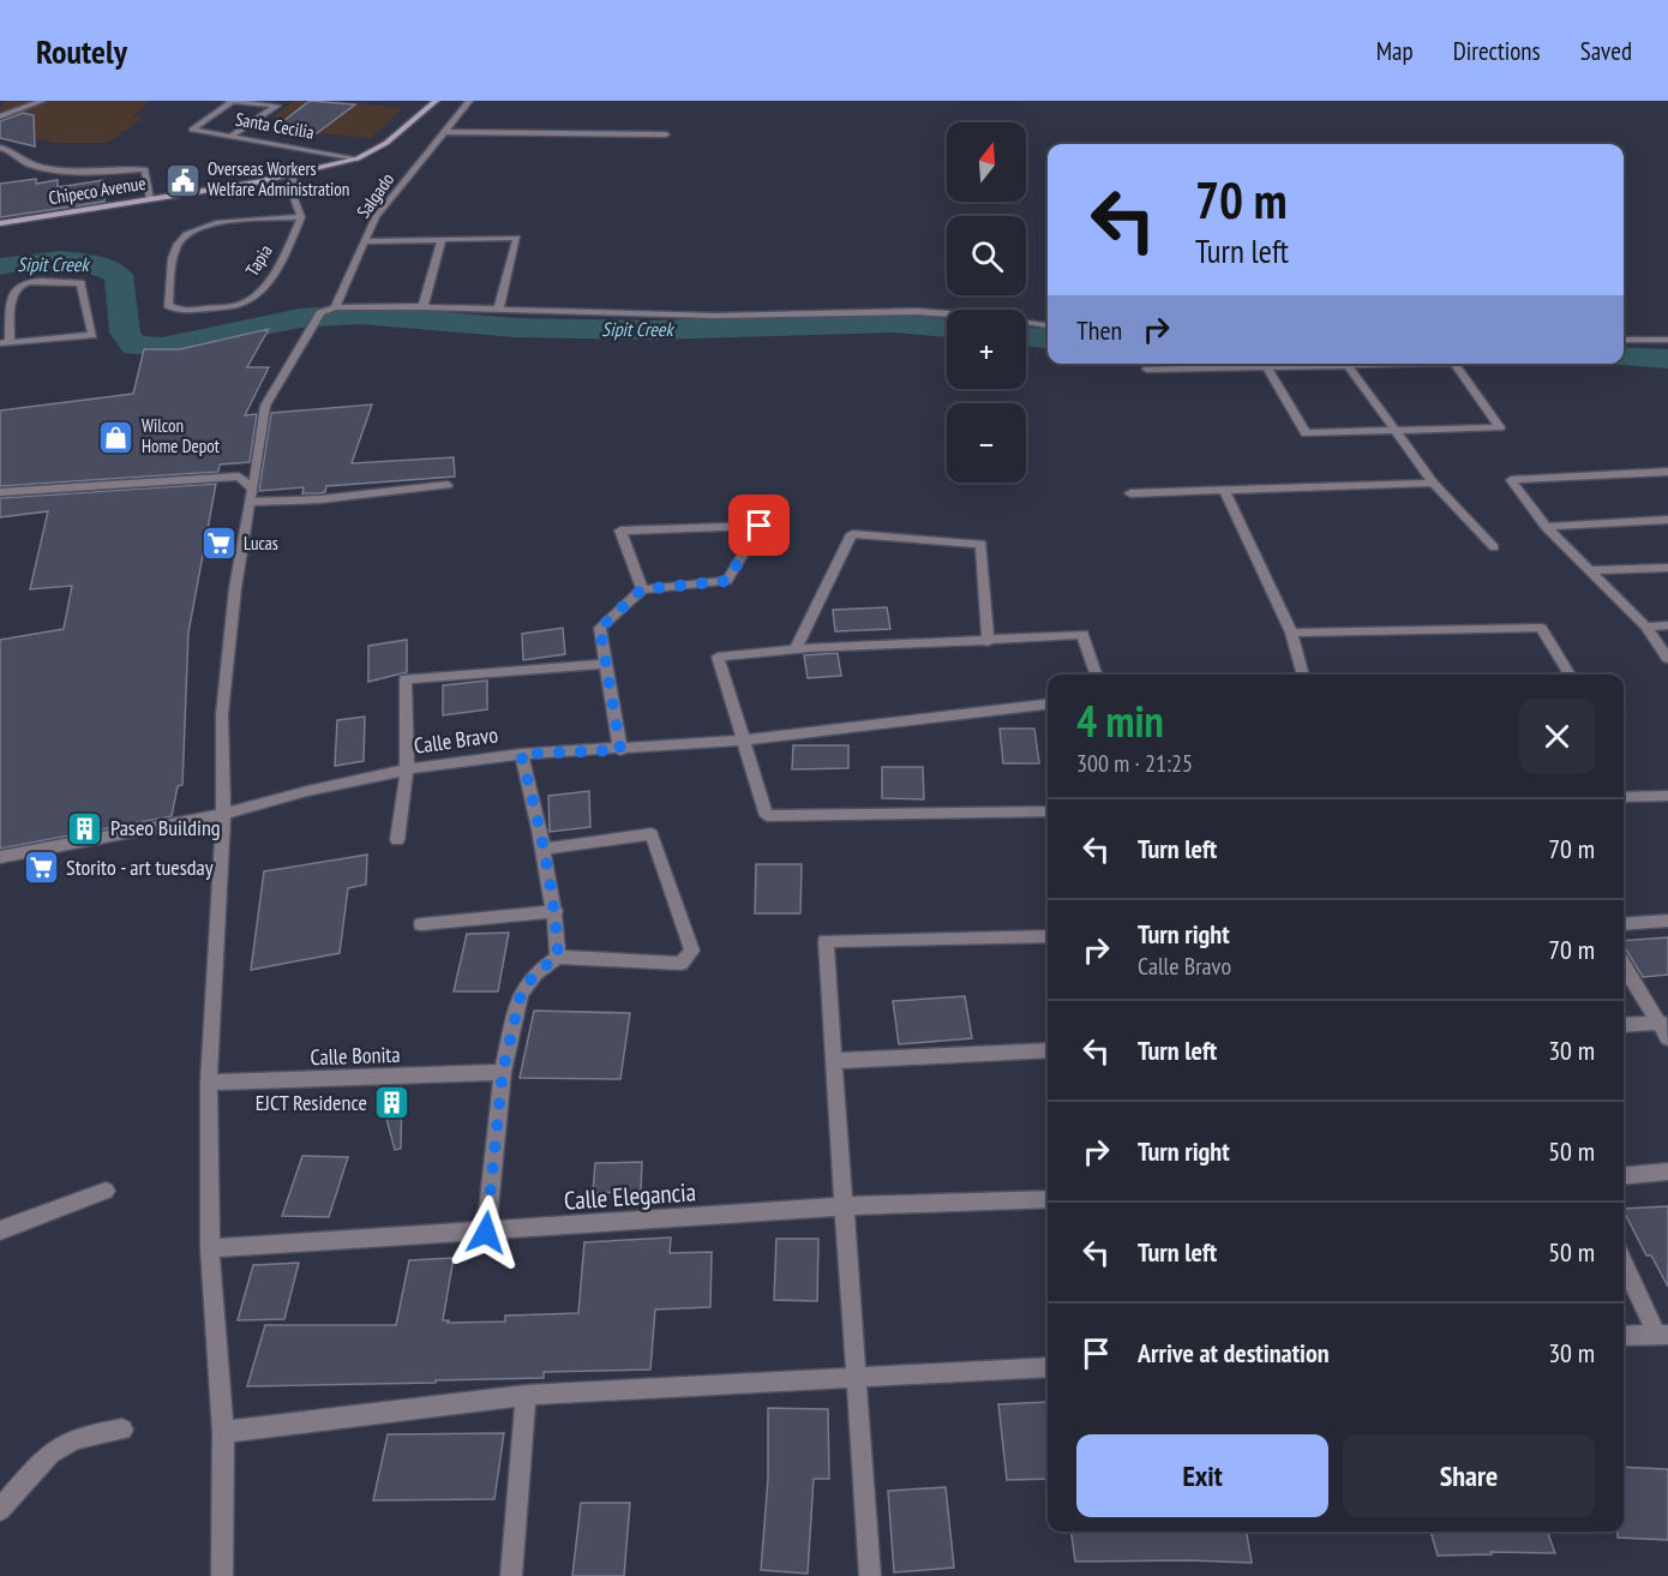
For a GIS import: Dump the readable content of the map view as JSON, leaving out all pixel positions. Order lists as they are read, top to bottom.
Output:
{
  "streets": {
    "main road": ["Chipeco Avenue"],
    "street": [
      "Santa Cecilia",
      "Salgado",
      "Tapia",
      "Calle Bravo",
      "Calle Bonita",
      "Calle Elegancia"
    ]
  },
  "crossings": [
    ["Santa Cecilia", "Chipeco Avenue"]
  ],
  "water": ["Sipit Creek"],
  "places": {
    "public building": ["Overseas Workers Welfare Administration"],
    "shop": ["Wilcon Home Depot"],
    "supermarket": ["Lucas", "Storito - art tuesday"],
    "building": ["Paseo Building", "EJCT Residence"]
  },
  "north": "top",
  "page": {
    "header": "Routely",
    "nav": ["Map", "Directions", "Saved"],
    "map_buttons": ["+", "−"],
    "turn": ["70 m", "Turn left"],
    "then": "Then",
    "heading": ["4 min", "300 m · 21:25"],
    "list": [
      {
        "name": "Turn left",
        "value": "70 m"
      },
      {
        "name": "Turn right",
        "note": "Calle Bravo",
        "value": "70 m"
      },
      {
        "name": "Turn left",
        "value": "30 m"
      },
      {
        "name": "Turn right",
        "value": "50 m"
      },
      {
        "name": "Turn left",
        "value": "50 m"
      },
      {
        "name": "Arrive at destination",
        "value": "30 m"
      }
    ],
    "buttons": ["Exit", "Share"]
  }
}
